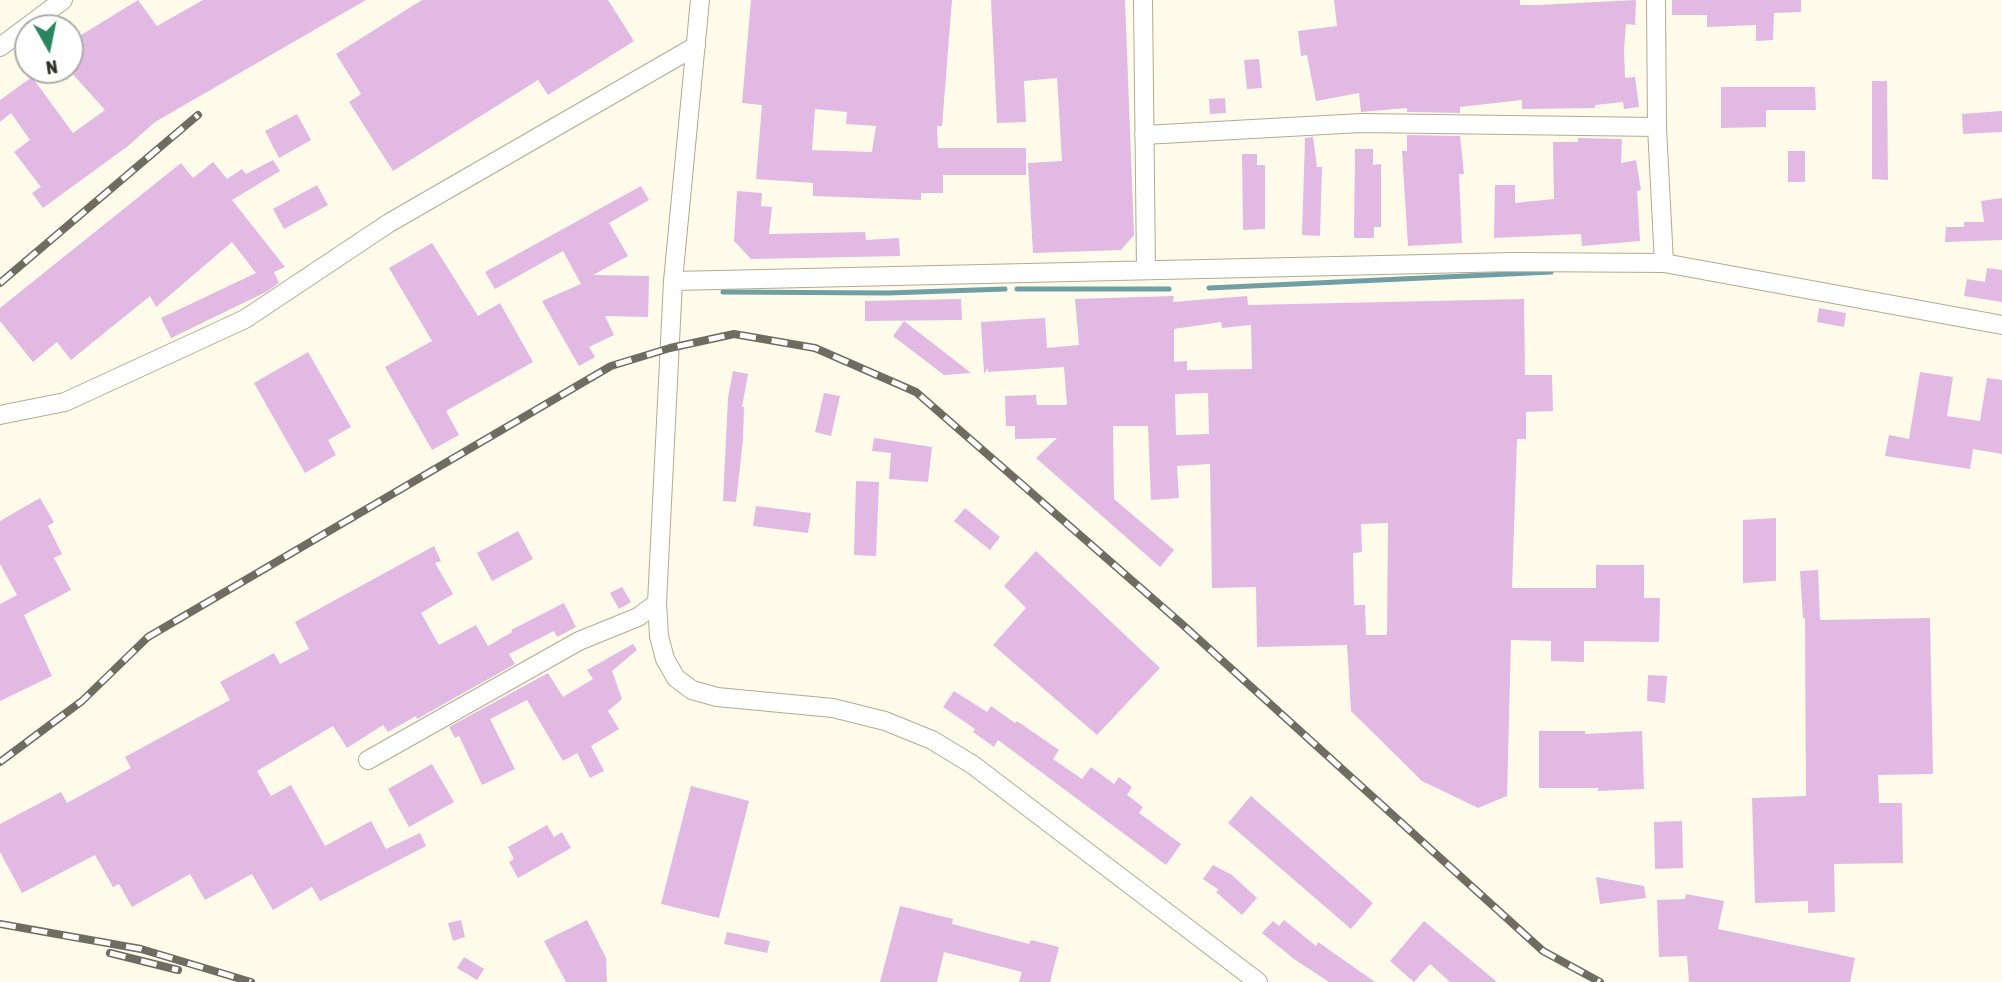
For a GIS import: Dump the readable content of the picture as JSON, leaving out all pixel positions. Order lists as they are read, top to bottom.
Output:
{
  "north": "bottom"
}
